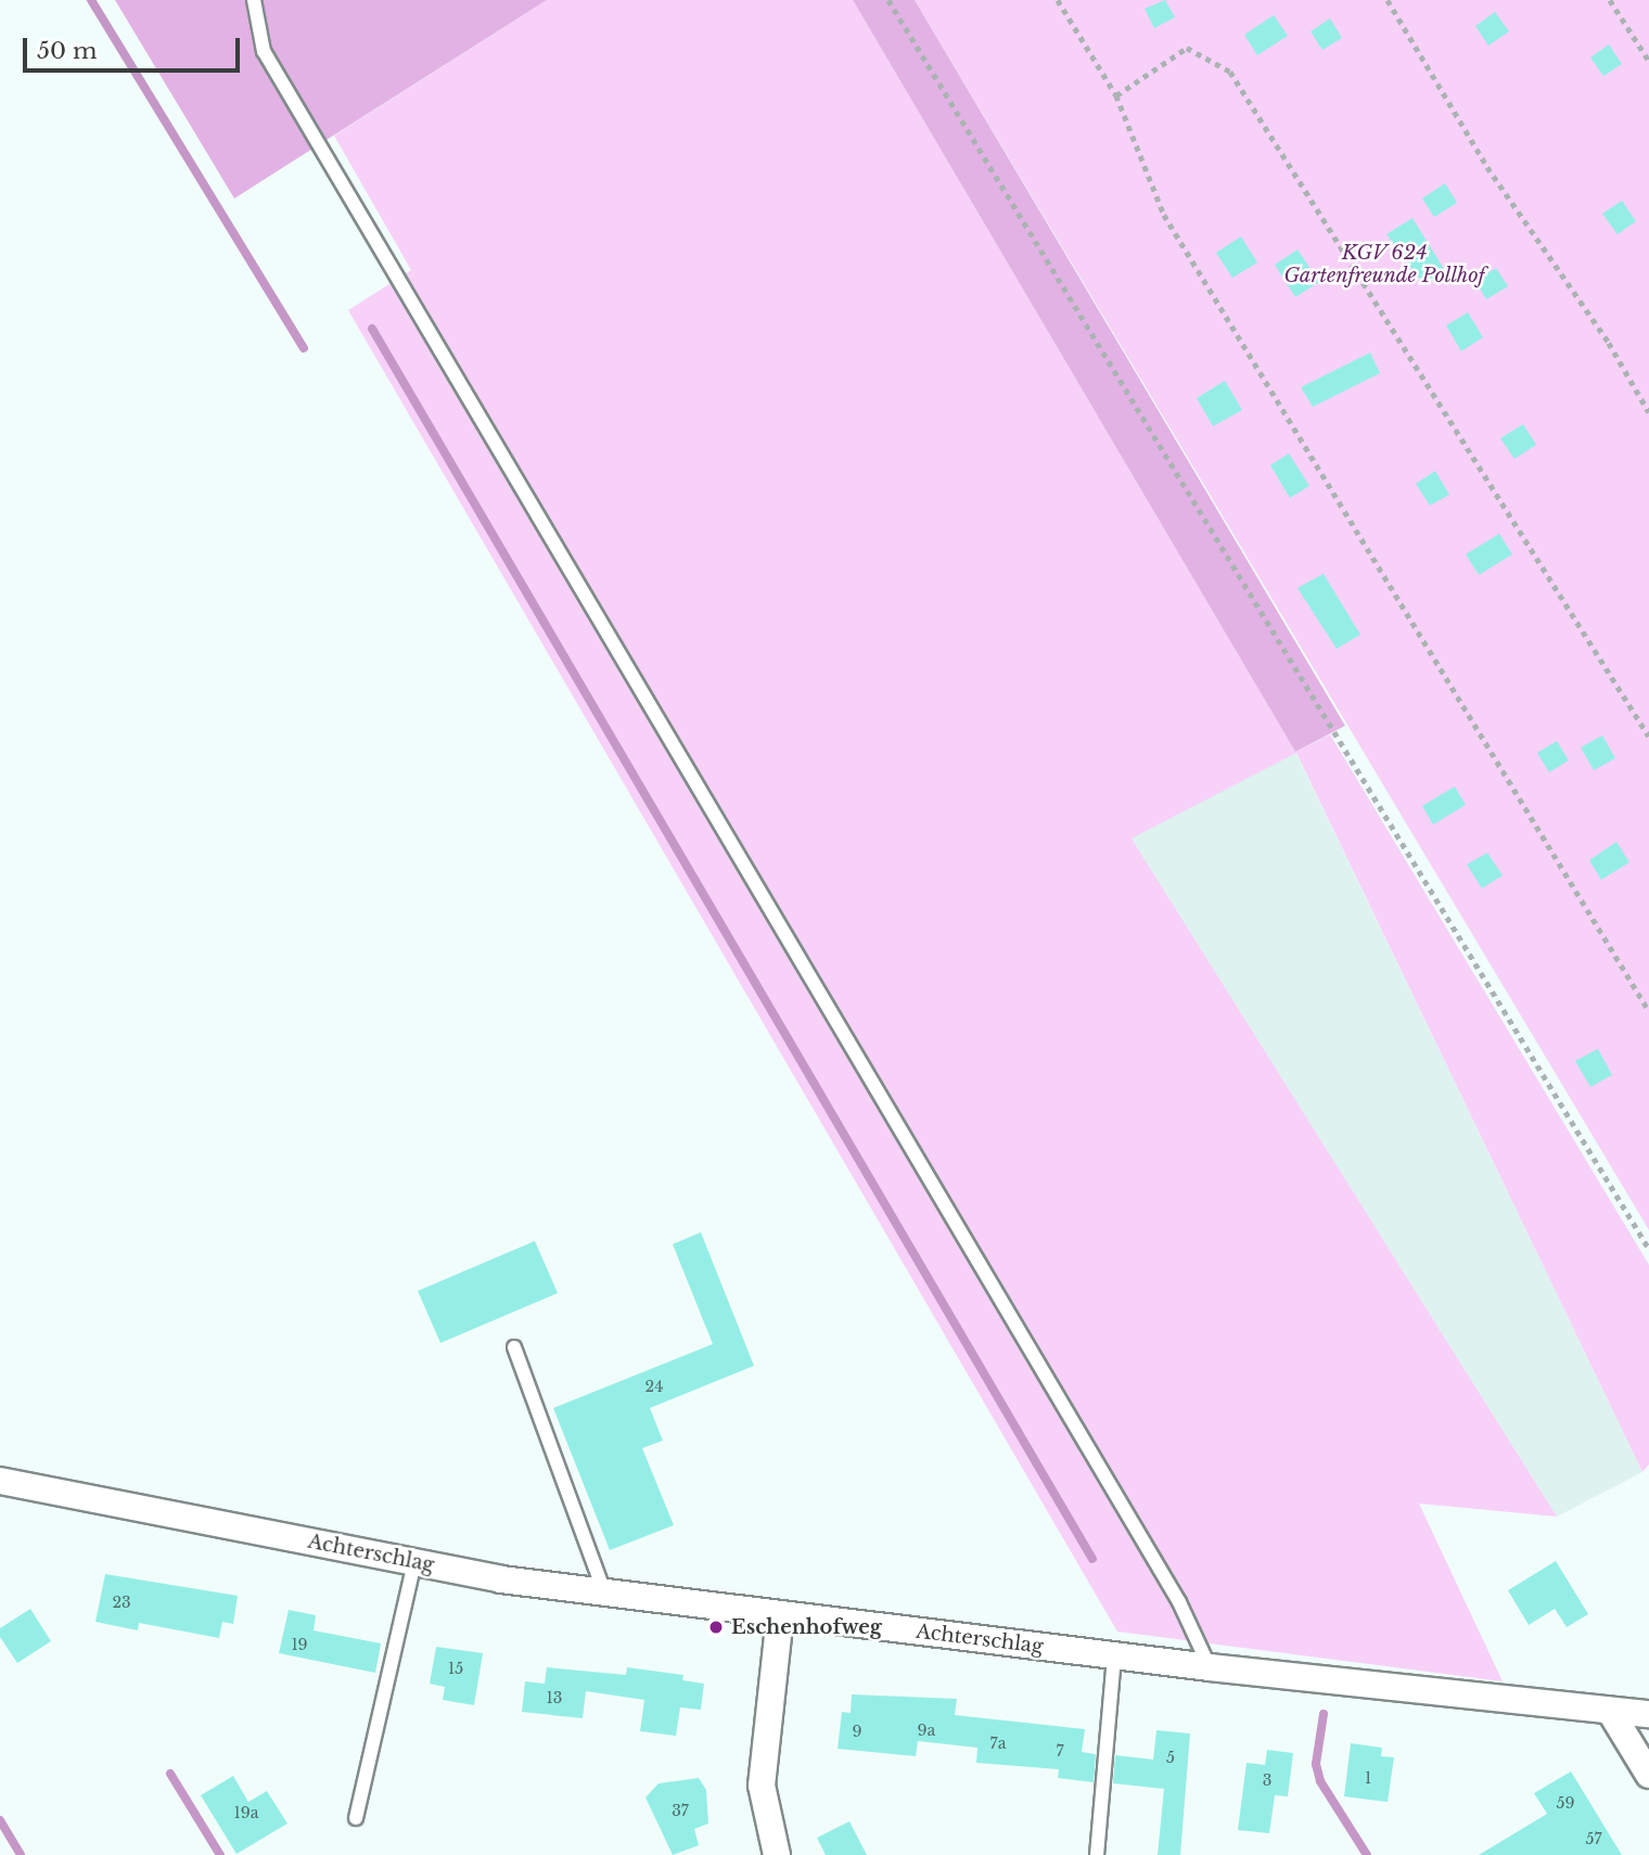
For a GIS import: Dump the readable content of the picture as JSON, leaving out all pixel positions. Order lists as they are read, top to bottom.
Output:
{
  "streets": {
    "street": ["Achterschlag"]
  },
  "parks": ["KGV 624 Gartenfreunde Pollhof"],
  "places": ["Eschenhofweg"],
  "house_numbers": [
    "24",
    "23",
    "19",
    "15",
    "13",
    "9a",
    "9",
    "7a",
    "7",
    "5",
    "1",
    "3",
    "59",
    "37",
    "19a",
    "57"
  ],
  "scale_bar": "50 m"
}
